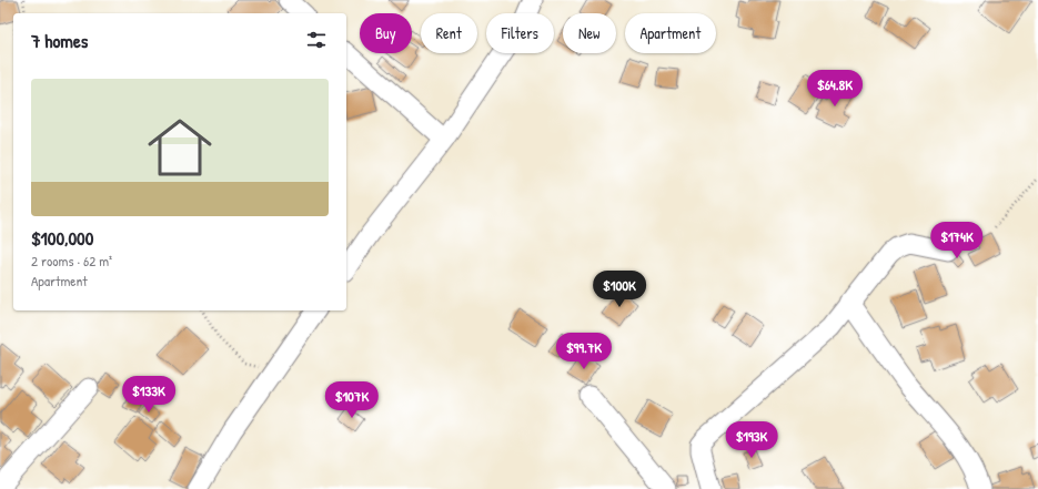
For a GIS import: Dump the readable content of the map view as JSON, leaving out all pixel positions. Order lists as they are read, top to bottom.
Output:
{
  "page": {
    "chip": [
      "Buy",
      "Rent",
      "Filters",
      "New",
      "Apartment"
    ],
    "heading": "7 homes",
    "list": [
      {
        "name": "$100,000",
        "note": "2 rooms · 62 m² · Apartment"
      }
    ],
    "price": [
      "$64.8K",
      "$174K",
      "$100K",
      "$99.7K",
      "$133K",
      "$107K",
      "$193K"
    ]
  }
}
